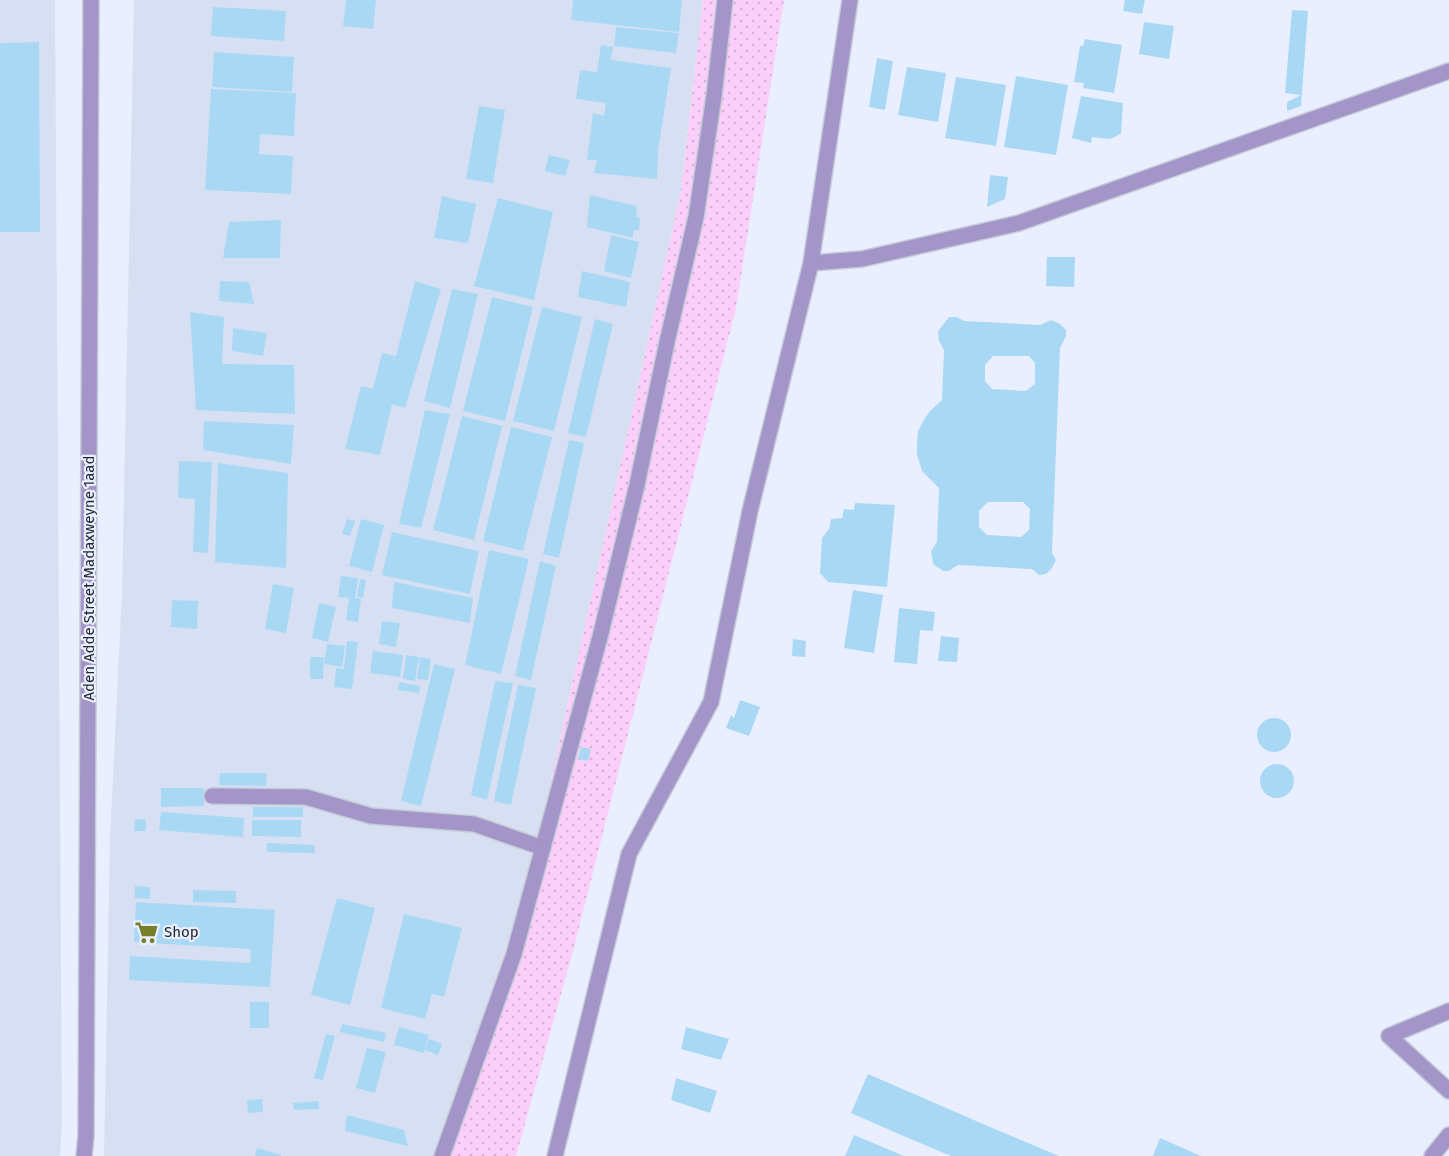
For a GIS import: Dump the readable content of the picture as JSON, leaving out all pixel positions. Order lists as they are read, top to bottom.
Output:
{
  "streets": {
    "street": ["Aden Adde Street Madaxweyne 1aad"]
  },
  "places": {
    "supermarket": ["Shop"]
  }
}
